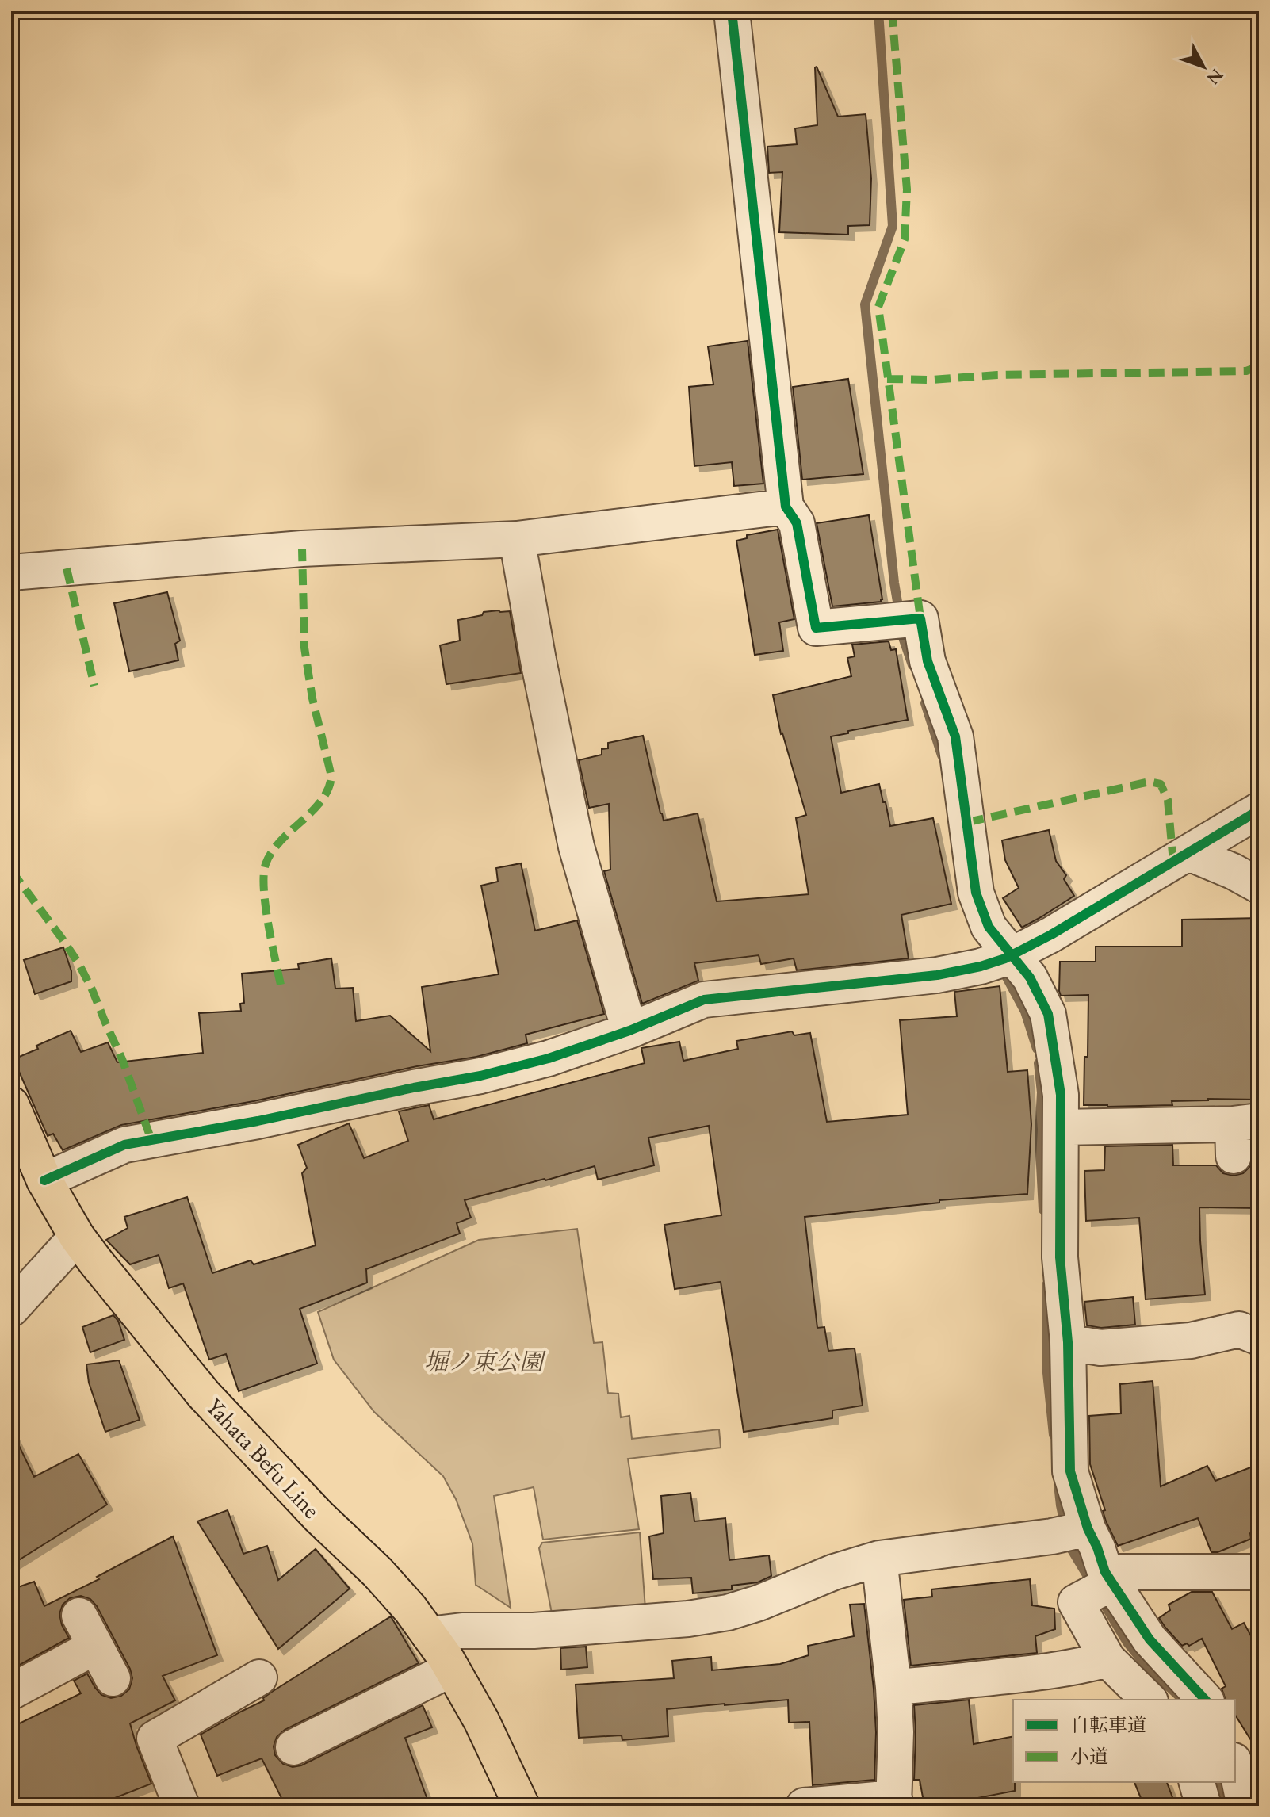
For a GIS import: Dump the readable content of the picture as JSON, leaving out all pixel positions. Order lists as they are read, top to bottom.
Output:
{
  "streets": {
    "main road": ["Yahata Befu Line"]
  },
  "parks": ["堀ノ東公園"],
  "legend": ["自転車道", "小道"],
  "north": "bottom right"
}
